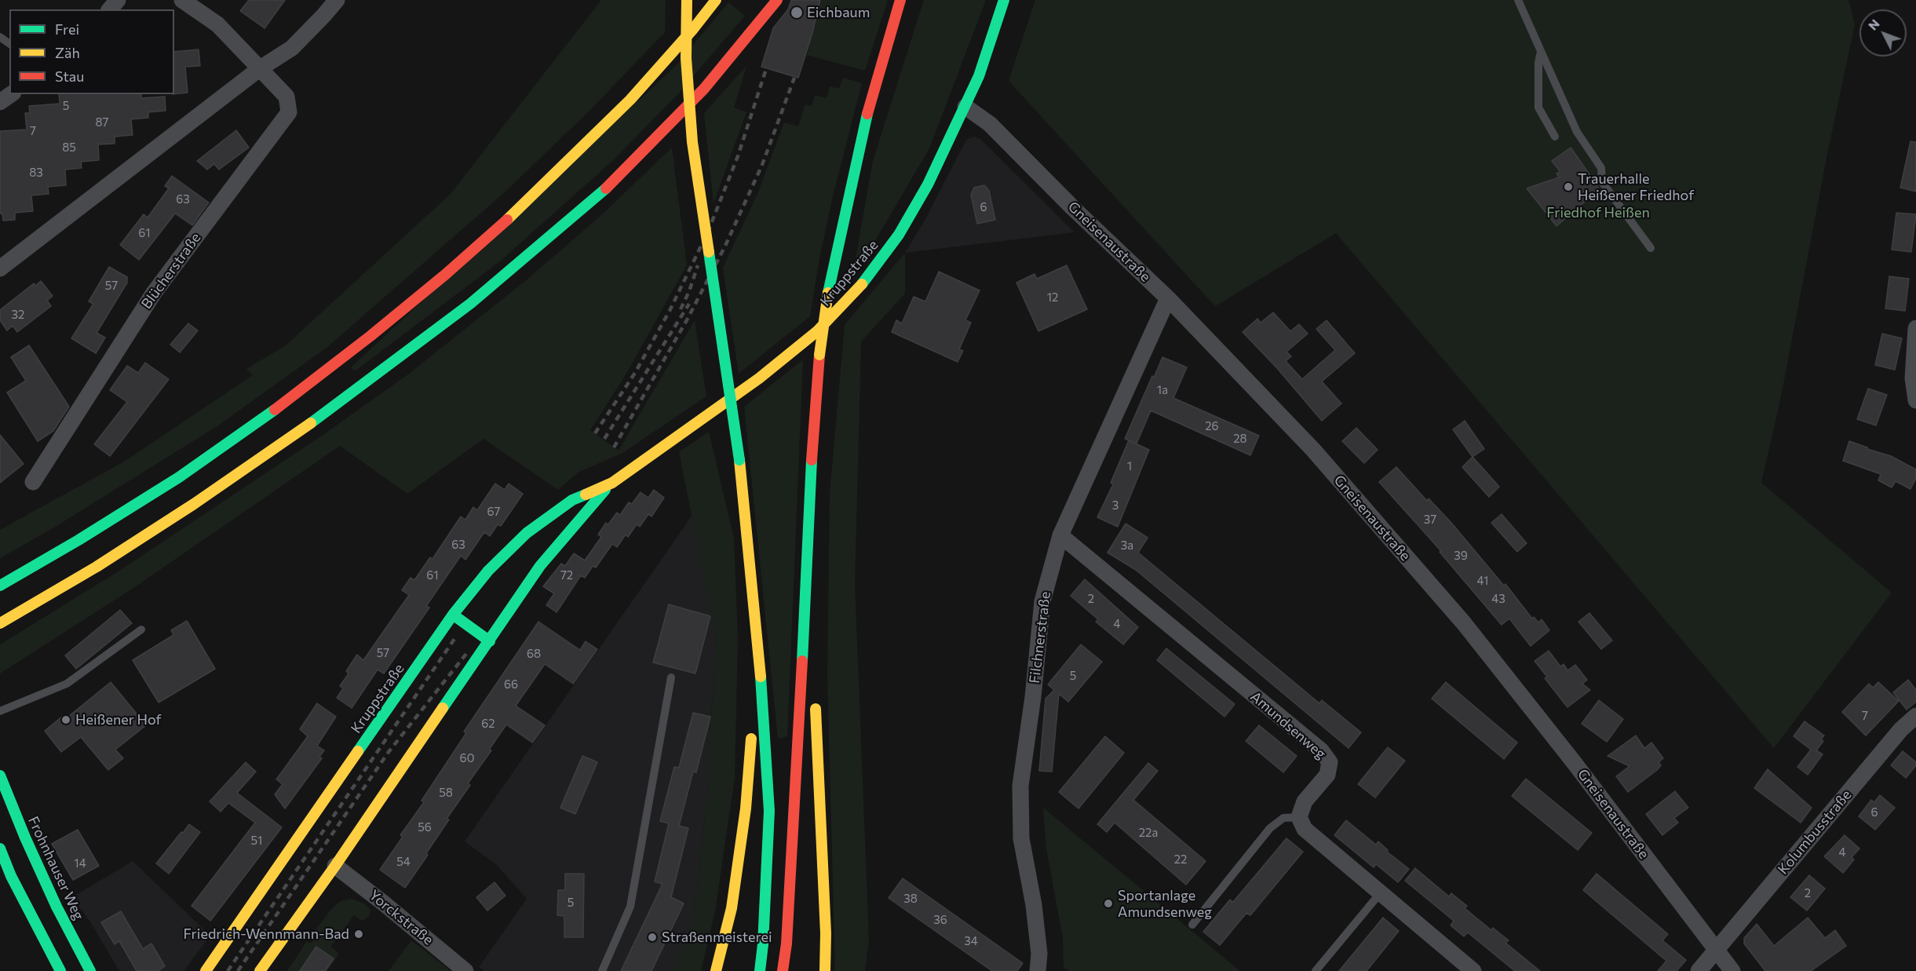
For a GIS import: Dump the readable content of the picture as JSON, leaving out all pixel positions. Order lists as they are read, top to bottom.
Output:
{
  "streets": {
    "main road": ["Kruppstraße", "Frohnhauser Weg"],
    "street": [
      "Gneisenaustraße",
      "Blücherstraße",
      "Filchnerstraße",
      "Amundsenweg",
      "Kolumbusstraße",
      "Yorckstraße"
    ]
  },
  "crossings": [
    ["Gneisenaustraße", "Kruppstraße"],
    ["Gneisenaustraße", "Filchnerstraße"],
    ["Gneisenaustraße", "Kolumbusstraße"],
    ["Kruppstraße", "Yorckstraße"],
    ["Filchnerstraße", "Amundsenweg"]
  ],
  "parks": ["Friedhof Heißen"],
  "places": [
    "Eichbaum",
    "Trauerhalle Heißener Friedhof",
    "Heißener Hof",
    "Sportanlage Amundsenweg",
    "Friedrich-Wennmann-Bad",
    "Straßenmeisterei"
  ],
  "house_numbers": [
    "5",
    "87",
    "7",
    "85",
    "83",
    "63",
    "6",
    "61",
    "57",
    "12",
    "32",
    "1a",
    "26",
    "28",
    "1",
    "3",
    "67",
    "37",
    "63",
    "3a",
    "39",
    "61",
    "72",
    "41",
    "2",
    "43",
    "4",
    "57",
    "68",
    "5",
    "66",
    "7",
    "62",
    "60",
    "58",
    "6",
    "56",
    "22a",
    "51",
    "4",
    "22",
    "54",
    "14",
    "2",
    "38",
    "5",
    "36",
    "34"
  ],
  "legend": ["Frei", "Zäh", "Stau"],
  "north": "top left"
}
